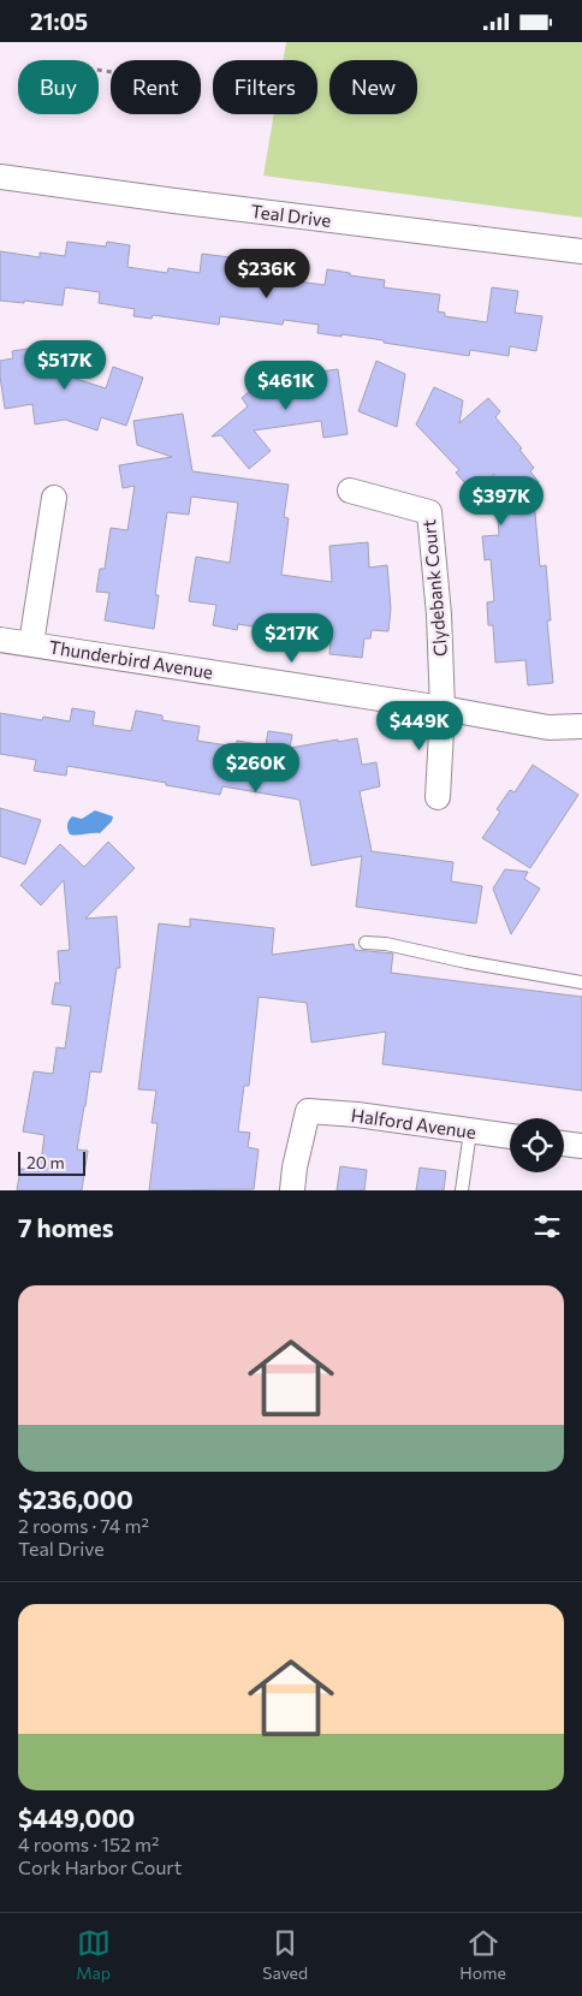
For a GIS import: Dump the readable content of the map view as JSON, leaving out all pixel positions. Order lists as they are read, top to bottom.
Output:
{
  "streets": {
    "street": [
      "Teal Drive",
      "Clydebank Court",
      "Thunderbird Avenue",
      "Halford Avenue"
    ]
  },
  "crossings": [
    ["Clydebank Court", "Thunderbird Avenue"]
  ],
  "scale_bar": "20 m",
  "page": {
    "status": "21:05",
    "chip": [
      "Buy",
      "Rent",
      "Filters",
      "New"
    ],
    "price": [
      "$236K",
      "$517K",
      "$461K",
      "$397K",
      "$217K",
      "$449K",
      "$260K"
    ],
    "scale": "20 m",
    "heading": "7 homes",
    "list": [
      {
        "name": "$236,000",
        "note": "2 rooms · 74 m² · Teal Drive"
      },
      {
        "name": "$449,000",
        "note": "4 rooms · 152 m² · Cork Harbor Court"
      }
    ],
    "tabs": ["Map", "Saved", "Home"]
  }
}
